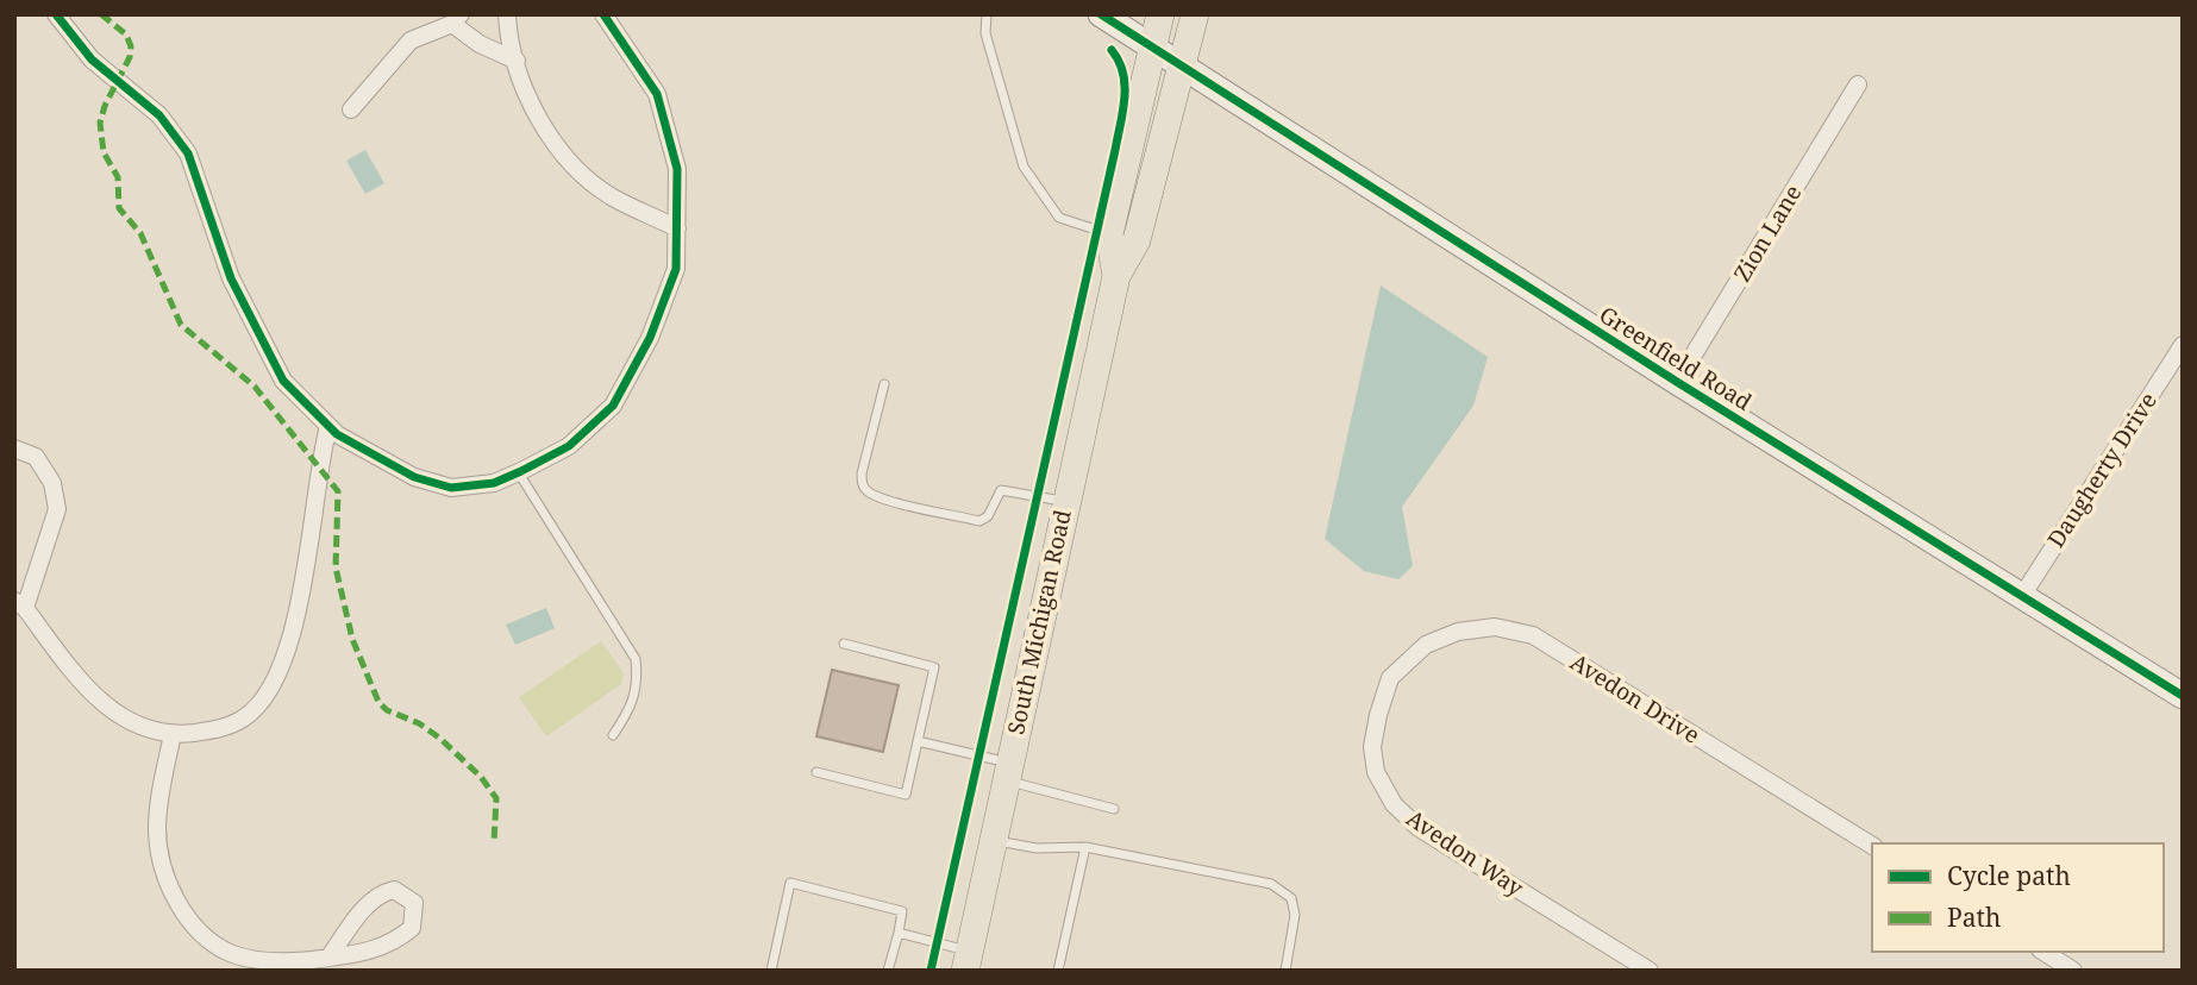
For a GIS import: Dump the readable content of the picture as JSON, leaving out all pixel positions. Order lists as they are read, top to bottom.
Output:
{
  "streets": {
    "main road": ["South Michigan Road"],
    "street": [
      "Zion Lane",
      "Greenfield Road",
      "Daugherty Drive",
      "Avedon Drive",
      "Avedon Way"
    ]
  },
  "crossings": [
    ["Zion Lane", "Greenfield Road"],
    ["Greenfield Road", "Daugherty Drive"],
    ["Greenfield Road", "South Michigan Road"],
    ["Avedon Drive", "Avedon Way"]
  ],
  "legend": ["Cycle path", "Path"]
}
